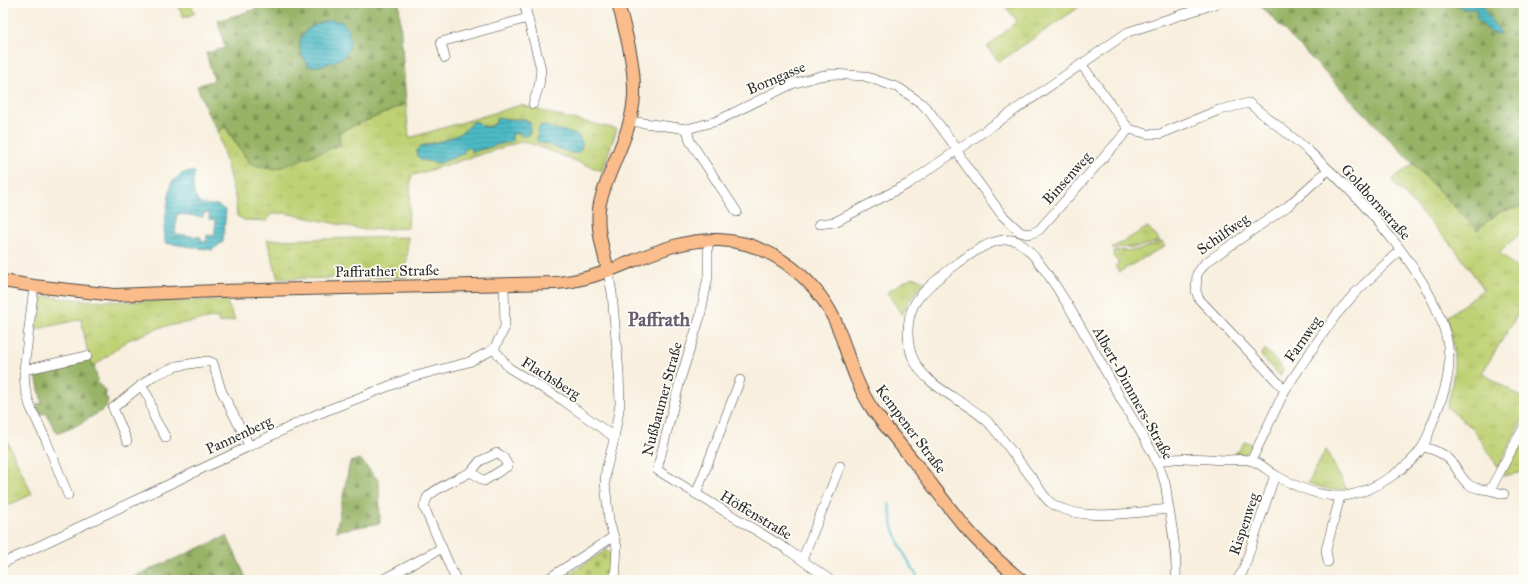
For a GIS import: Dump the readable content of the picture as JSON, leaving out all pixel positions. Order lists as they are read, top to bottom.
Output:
{
  "streets": {
    "main road": ["Paffrather Straße", "Kempener Straße"],
    "street": [
      "Borngasse",
      "Binsenweg",
      "Goldbornstraße",
      "Schilfweg",
      "Farnweg",
      "Flachsberg",
      "Albert-Dimmers-Straße",
      "Nußbaumer Straße",
      "Pannenberg",
      "Höffenstraße",
      "Rispenweg"
    ]
  },
  "crossings": [
    ["Borngasse", "Binsenweg"],
    ["Binsenweg", "Goldbornstraße"],
    ["Goldbornstraße", "Schilfweg"],
    ["Goldbornstraße", "Farnweg"],
    ["Goldbornstraße", "Rispenweg"],
    ["Schilfweg", "Farnweg"],
    ["Paffrather Straße", "Nußbaumer Straße"],
    ["Paffrather Straße", "Kempener Straße"],
    ["Flachsberg", "Pannenberg"],
    ["Nußbaumer Straße", "Höffenstraße"]
  ],
  "districts": ["Paffrath"]
}
